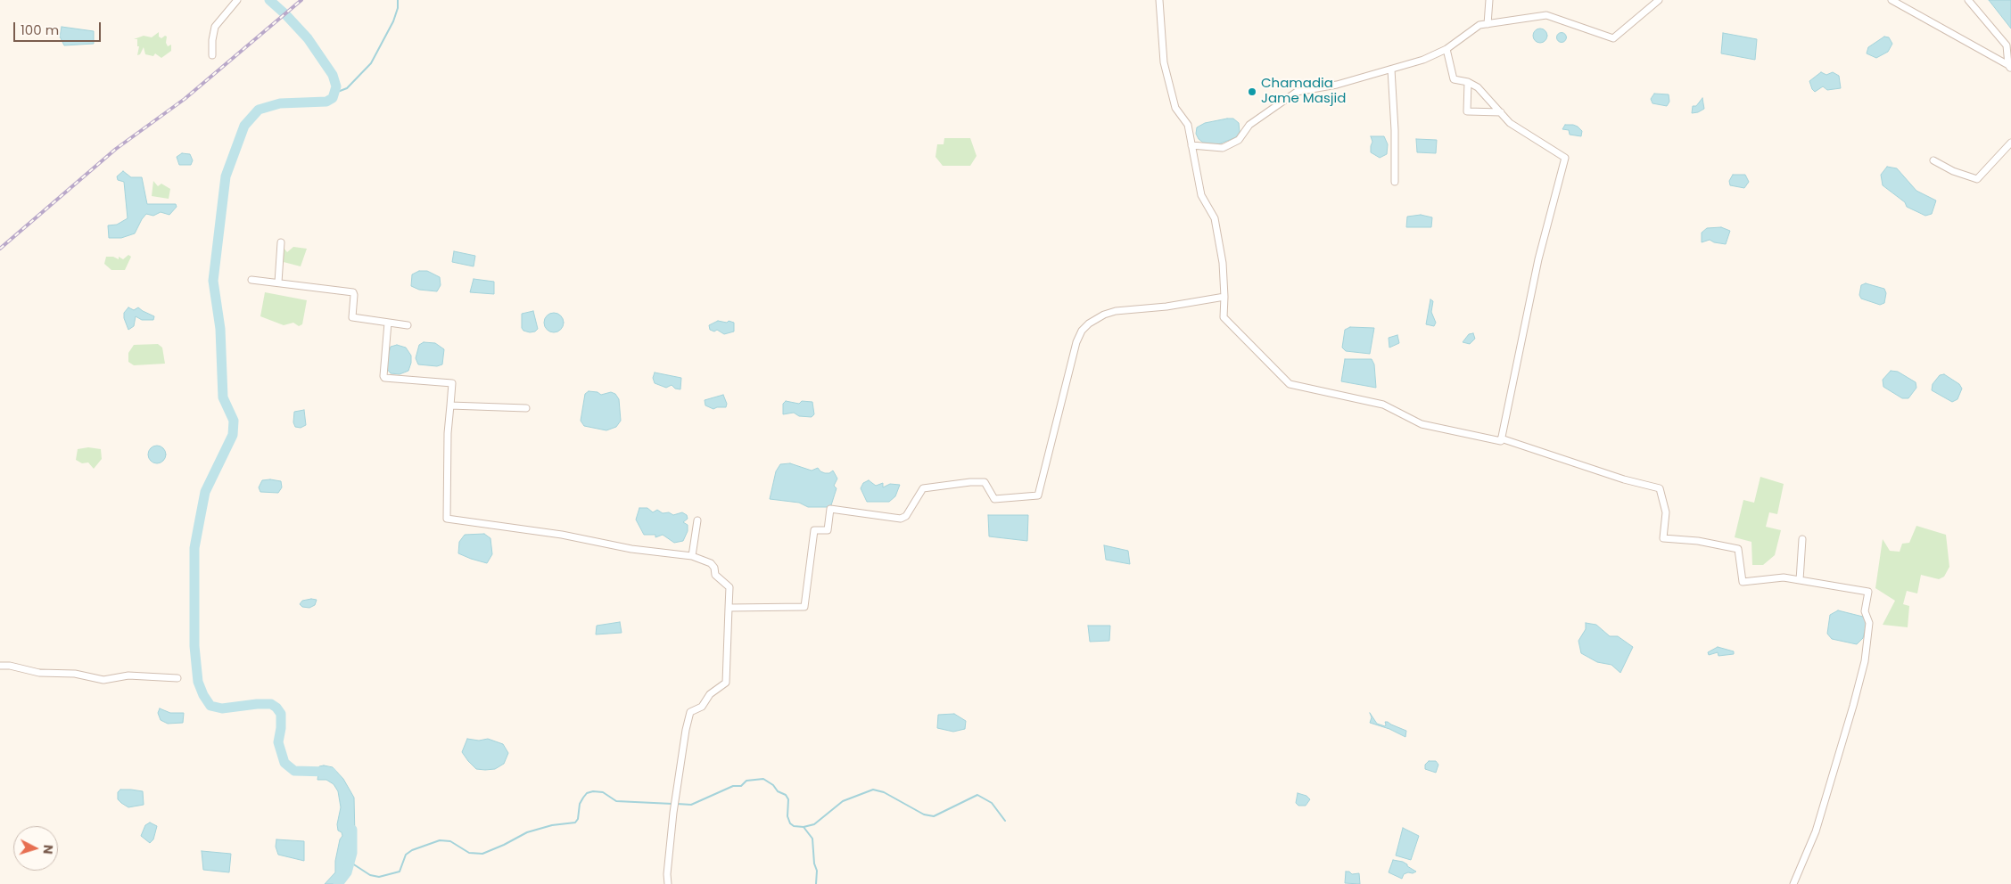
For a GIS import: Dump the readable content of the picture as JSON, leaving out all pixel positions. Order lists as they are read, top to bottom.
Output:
{
  "places": ["Chamadia Jame Masjid"],
  "scale_bar": "100 m",
  "north": "right"
}
